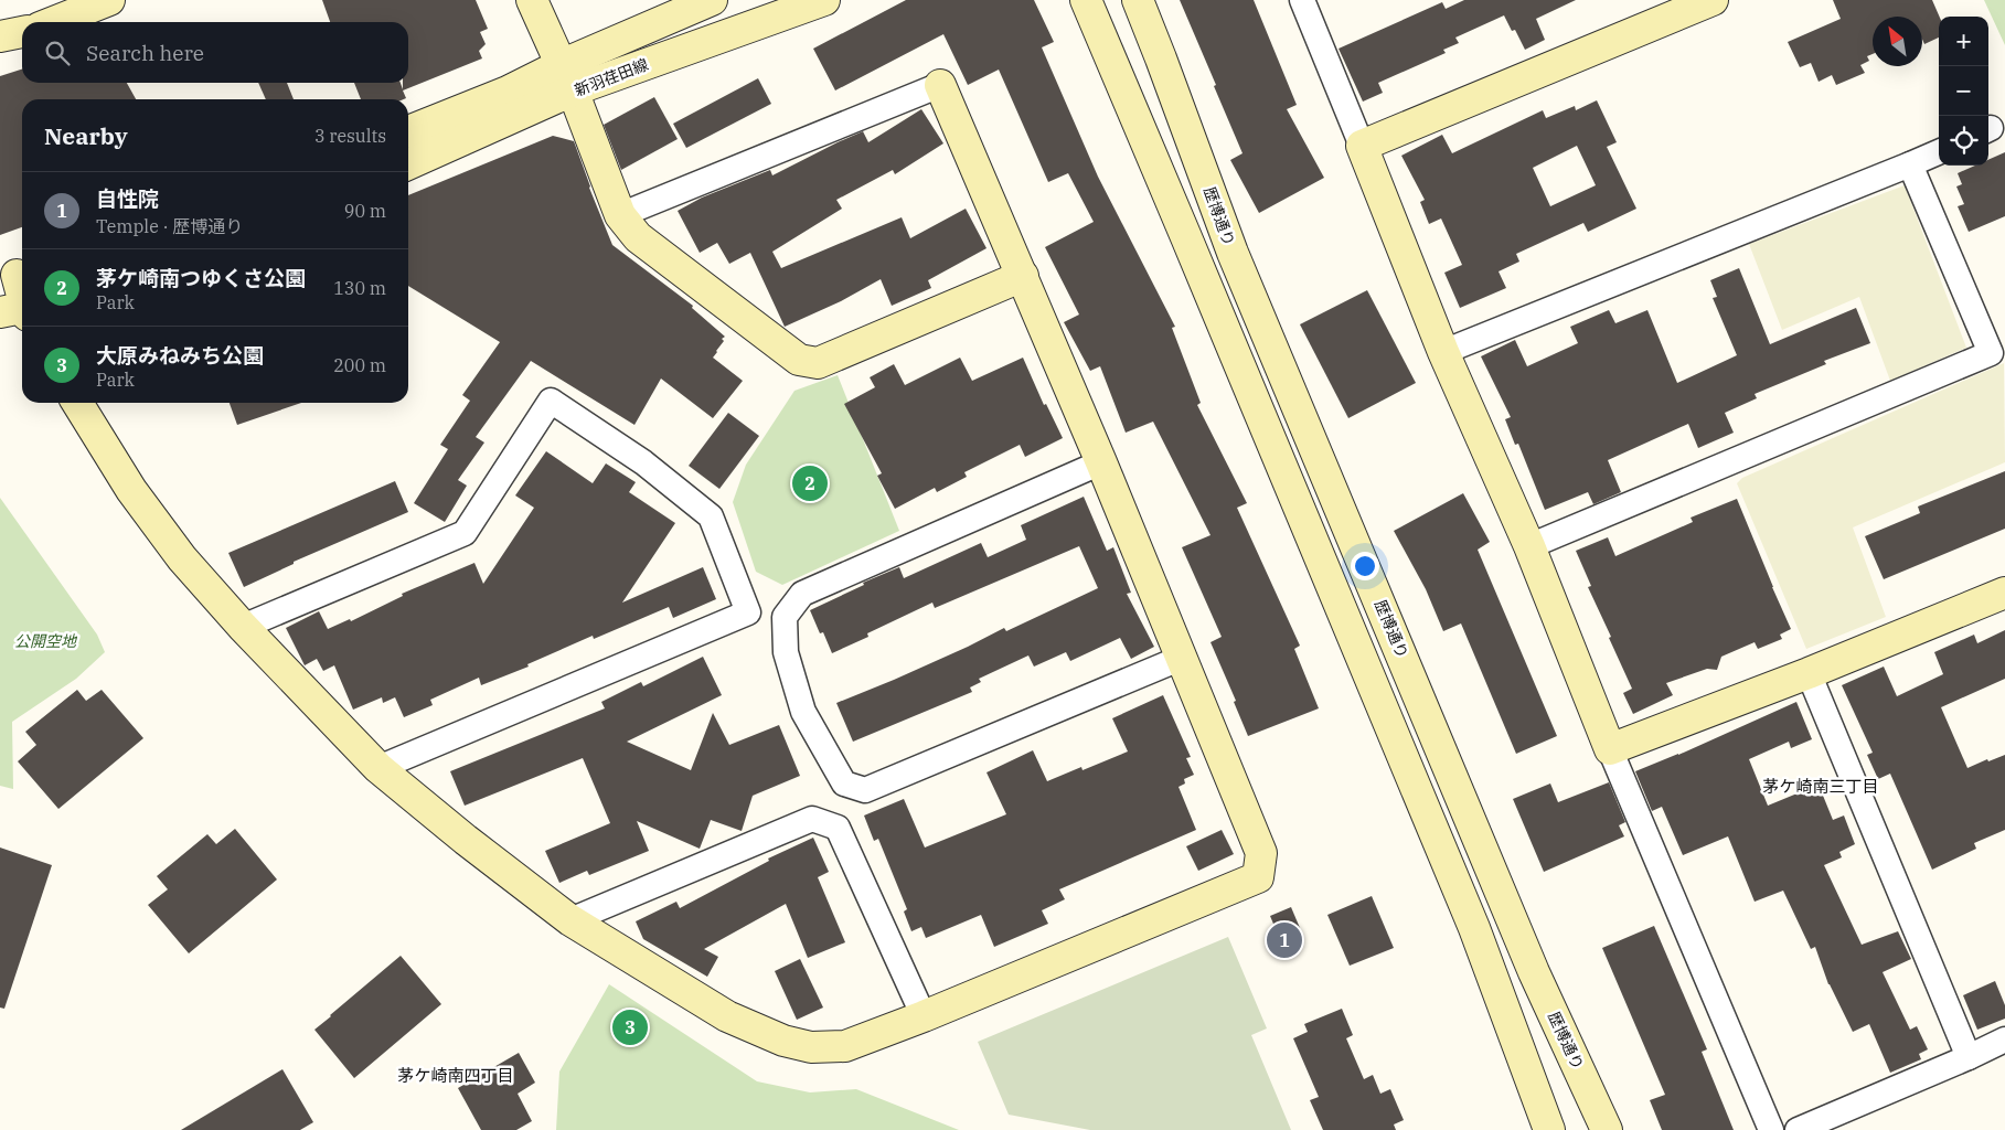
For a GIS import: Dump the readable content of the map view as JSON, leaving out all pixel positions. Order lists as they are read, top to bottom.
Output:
{
  "streets": {
    "street": ["新羽荏田線", "歴博通り"]
  },
  "districts": ["茅ケ崎南三丁目", "茅ケ崎南四丁目"],
  "parks": ["公開空地"],
  "north": "top left",
  "page": {
    "map_buttons": ["+", "−"],
    "search": "Search here",
    "heading": ["Nearby", "3 results"],
    "list": [
      {
        "mark": "1",
        "name": "自性院",
        "note": "Temple · 歴博通り",
        "value": "90 m"
      },
      {
        "mark": "2",
        "name": "茅ケ崎南つゆくさ公園",
        "note": "Park",
        "value": "130 m"
      },
      {
        "mark": "3",
        "name": "大原みねみち公園",
        "note": "Park",
        "value": "200 m"
      }
    ],
    "pins": ["2", "1", "3"]
  }
}
